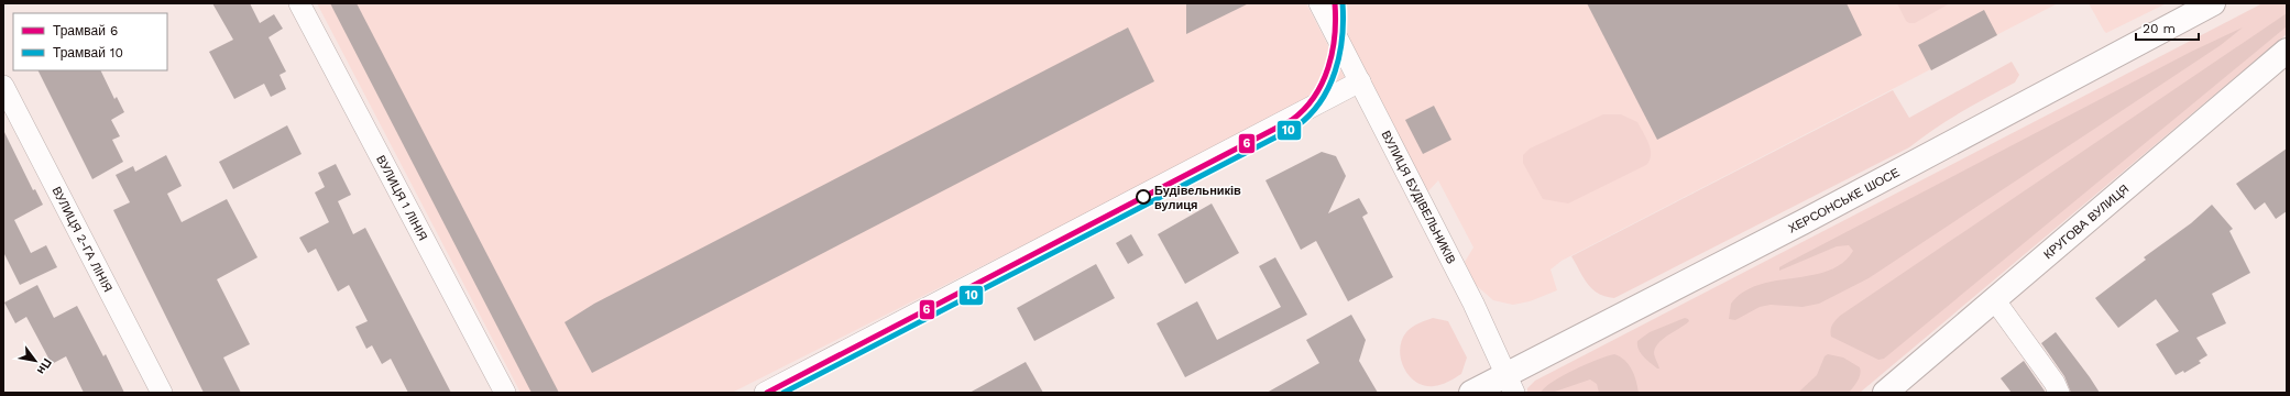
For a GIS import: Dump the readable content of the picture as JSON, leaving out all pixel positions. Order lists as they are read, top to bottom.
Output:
{
  "streets": {
    "main road": ["ХЕРСОНСЬКЕ ШОСЕ", "КРУГОВА ВУЛИЦЯ"],
    "street": ["ВУЛИЦЯ БУДІВЕЛЬНИКІВ", "ВУЛИЦЯ 1 ЛІНІЯ", "ВУЛИЦЯ 2-ГА ЛІНІЯ"]
  },
  "crossings": [
    ["ВУЛИЦЯ БУДІВЕЛЬНИКІВ", "ХЕРСОНСЬКЕ ШОСЕ"]
  ],
  "places": ["Будівельників вулиця"],
  "lines": ["tram line 6", "tram line 10"],
  "legend": ["Трамвай 6", "Трамвай 10"],
  "scale_bar": "20 m",
  "north": "bottom right"
}
